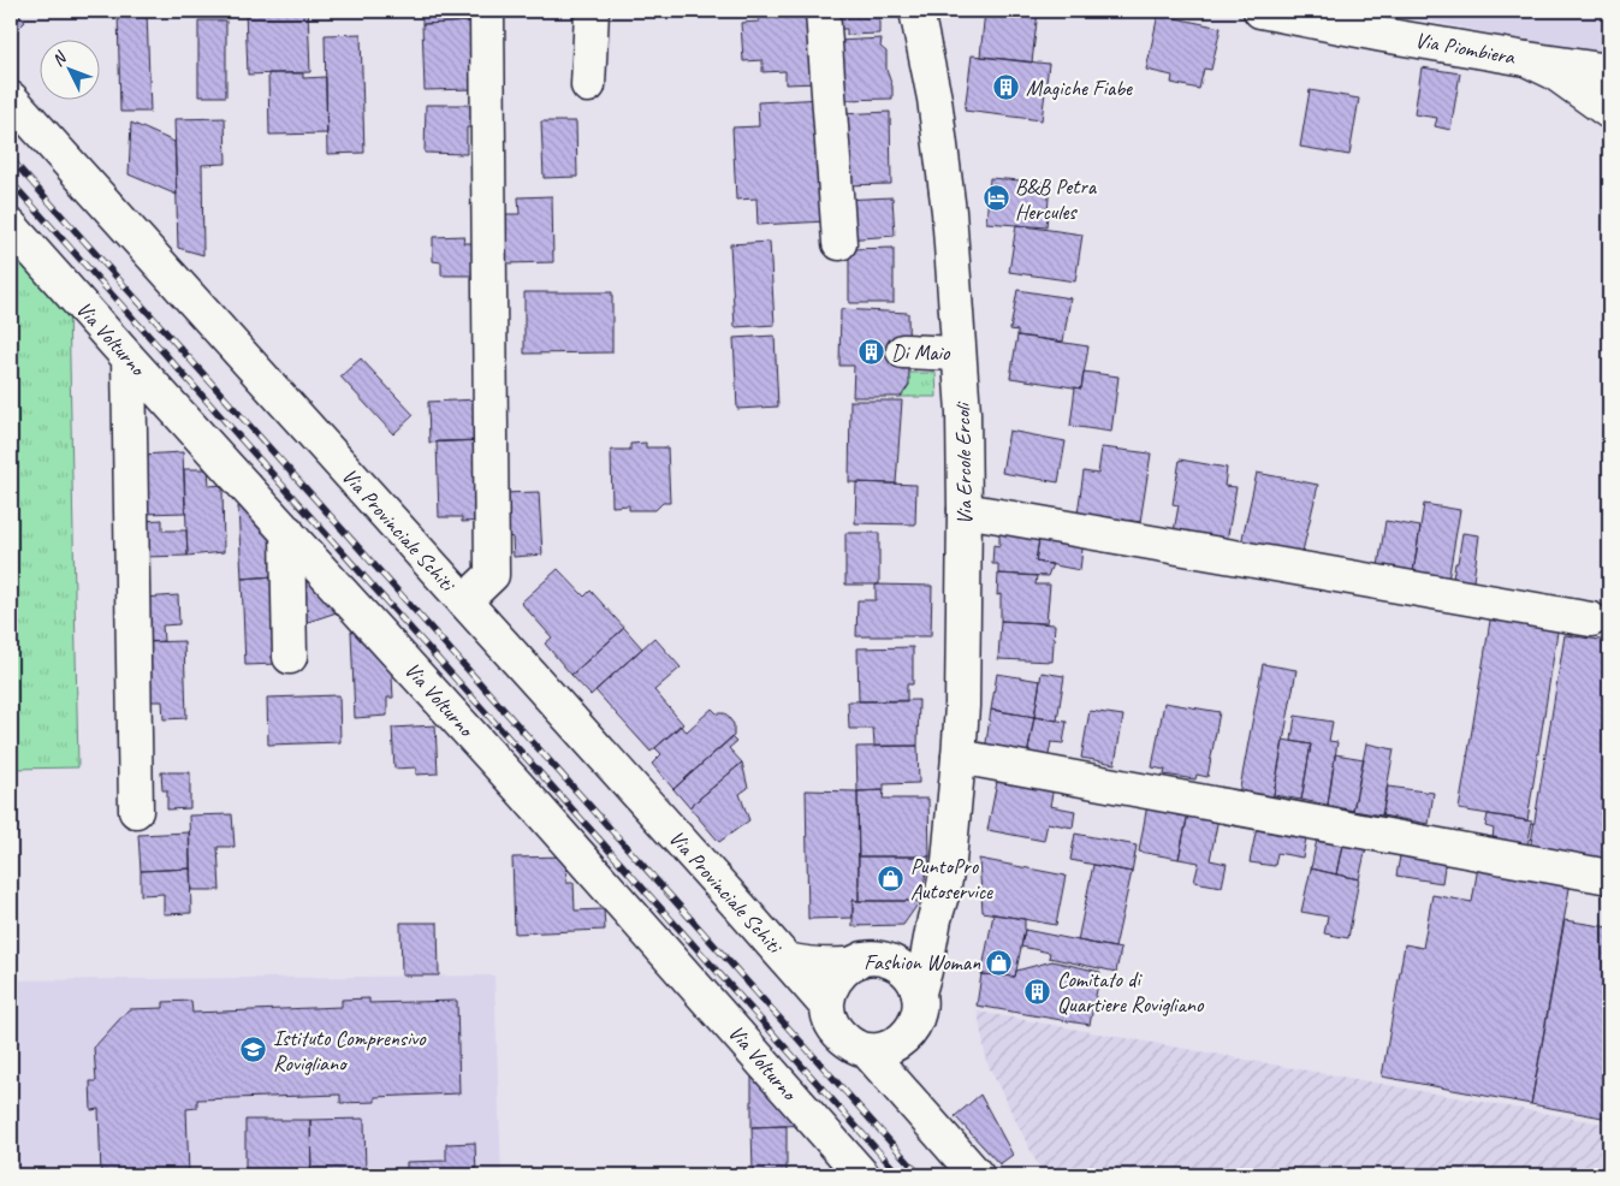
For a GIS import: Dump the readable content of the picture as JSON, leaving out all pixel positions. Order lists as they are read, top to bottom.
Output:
{
  "streets": {
    "street": [
      "Via Piombiera",
      "Via Volturno",
      "Via Ercole Ercoli",
      "Via Provinciale Schiti"
    ]
  },
  "crossings": [
    ["Via Ercole Ercoli", "Via Provinciale Schiti"]
  ],
  "places": {
    "building": ["Magiche Fiabe", "Di Maio", "Comitato di Quartiere Rovigliano"],
    "hotel": ["B&B Petra Hercules"],
    "shop": ["PuntoPro Autoservice", "Fashion Woman"],
    "school or university": ["Istituto Comprensivo Rovigliano"]
  },
  "north": "top left"
}
